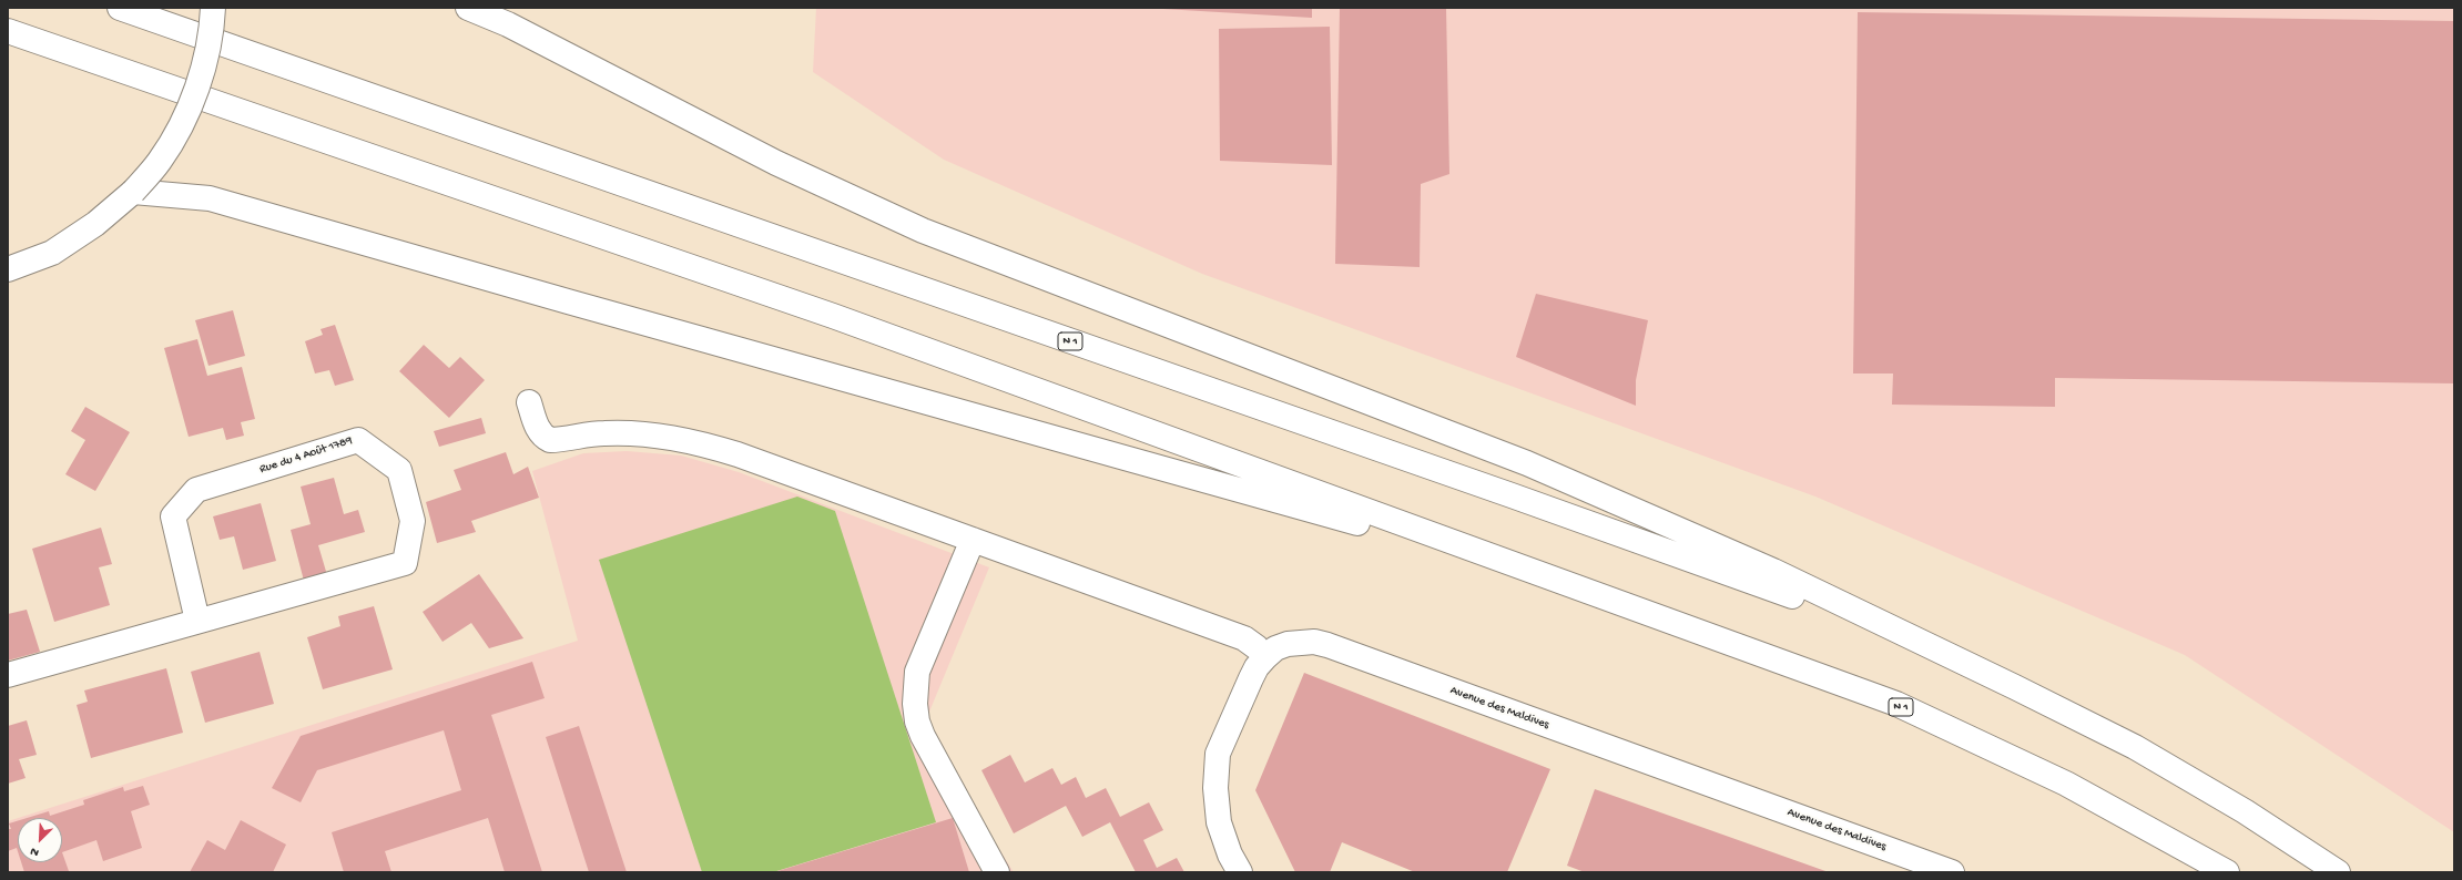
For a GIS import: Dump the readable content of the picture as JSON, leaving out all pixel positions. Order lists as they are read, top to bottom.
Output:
{
  "streets": {
    "main road": ["N 1", "Rue du 4 Août 1789", "Avenue des Maldives"]
  },
  "north": "bottom left"
}
